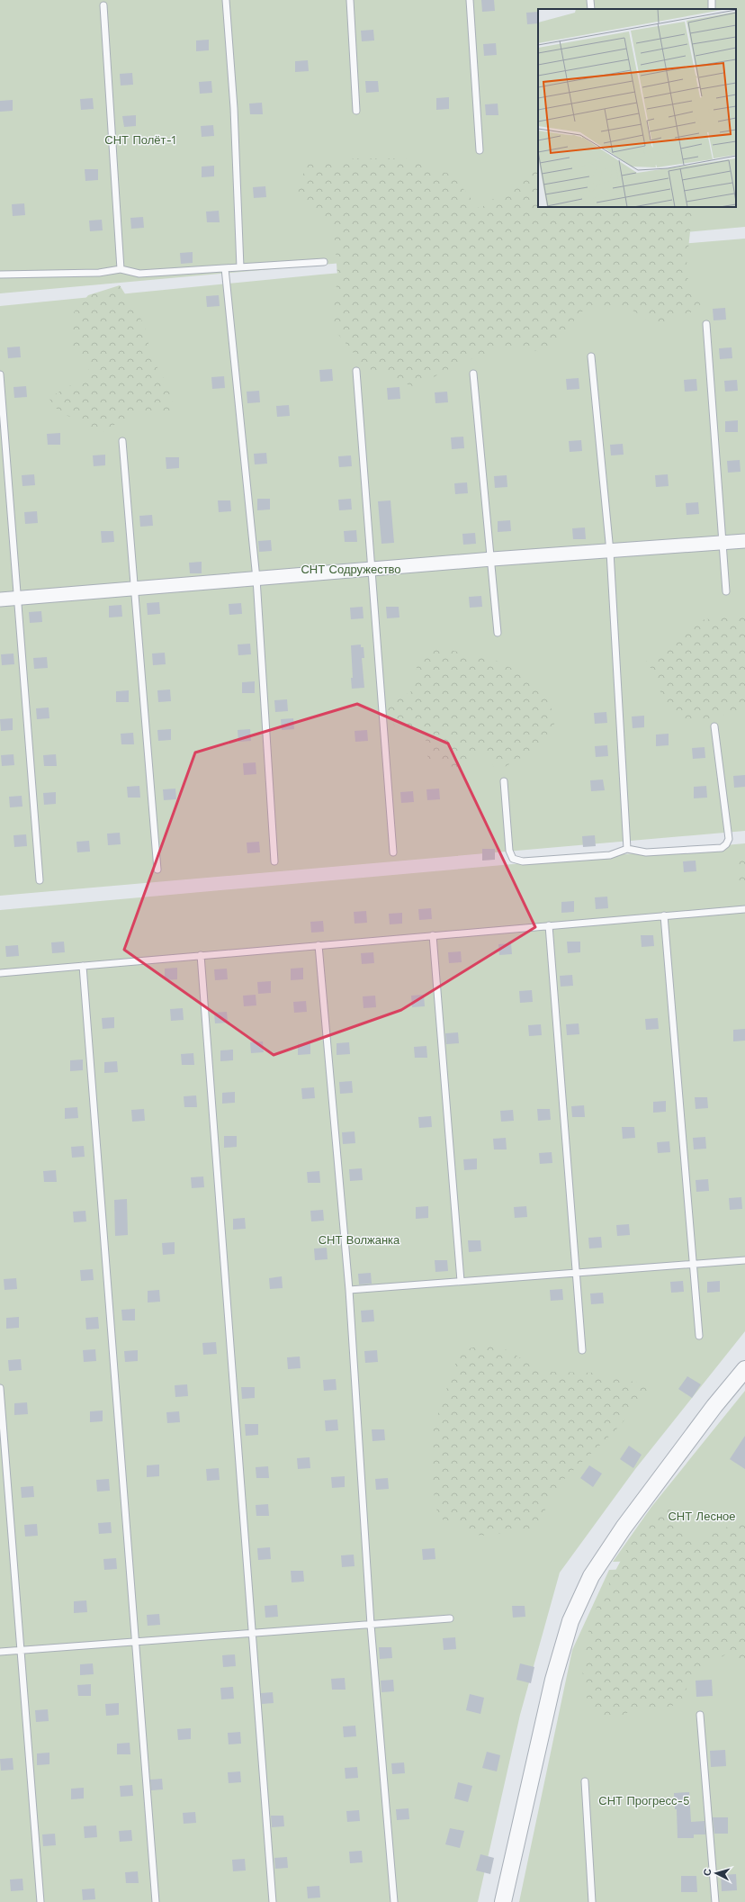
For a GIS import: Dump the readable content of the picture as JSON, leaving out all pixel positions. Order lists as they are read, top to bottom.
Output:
{
  "parks": [
    "СНТ Полёт-1",
    "СНТ Содружество",
    "СНТ Волжанка",
    "СНТ Лесное",
    "СНТ Прогресс-5"
  ],
  "north": "left"
}
